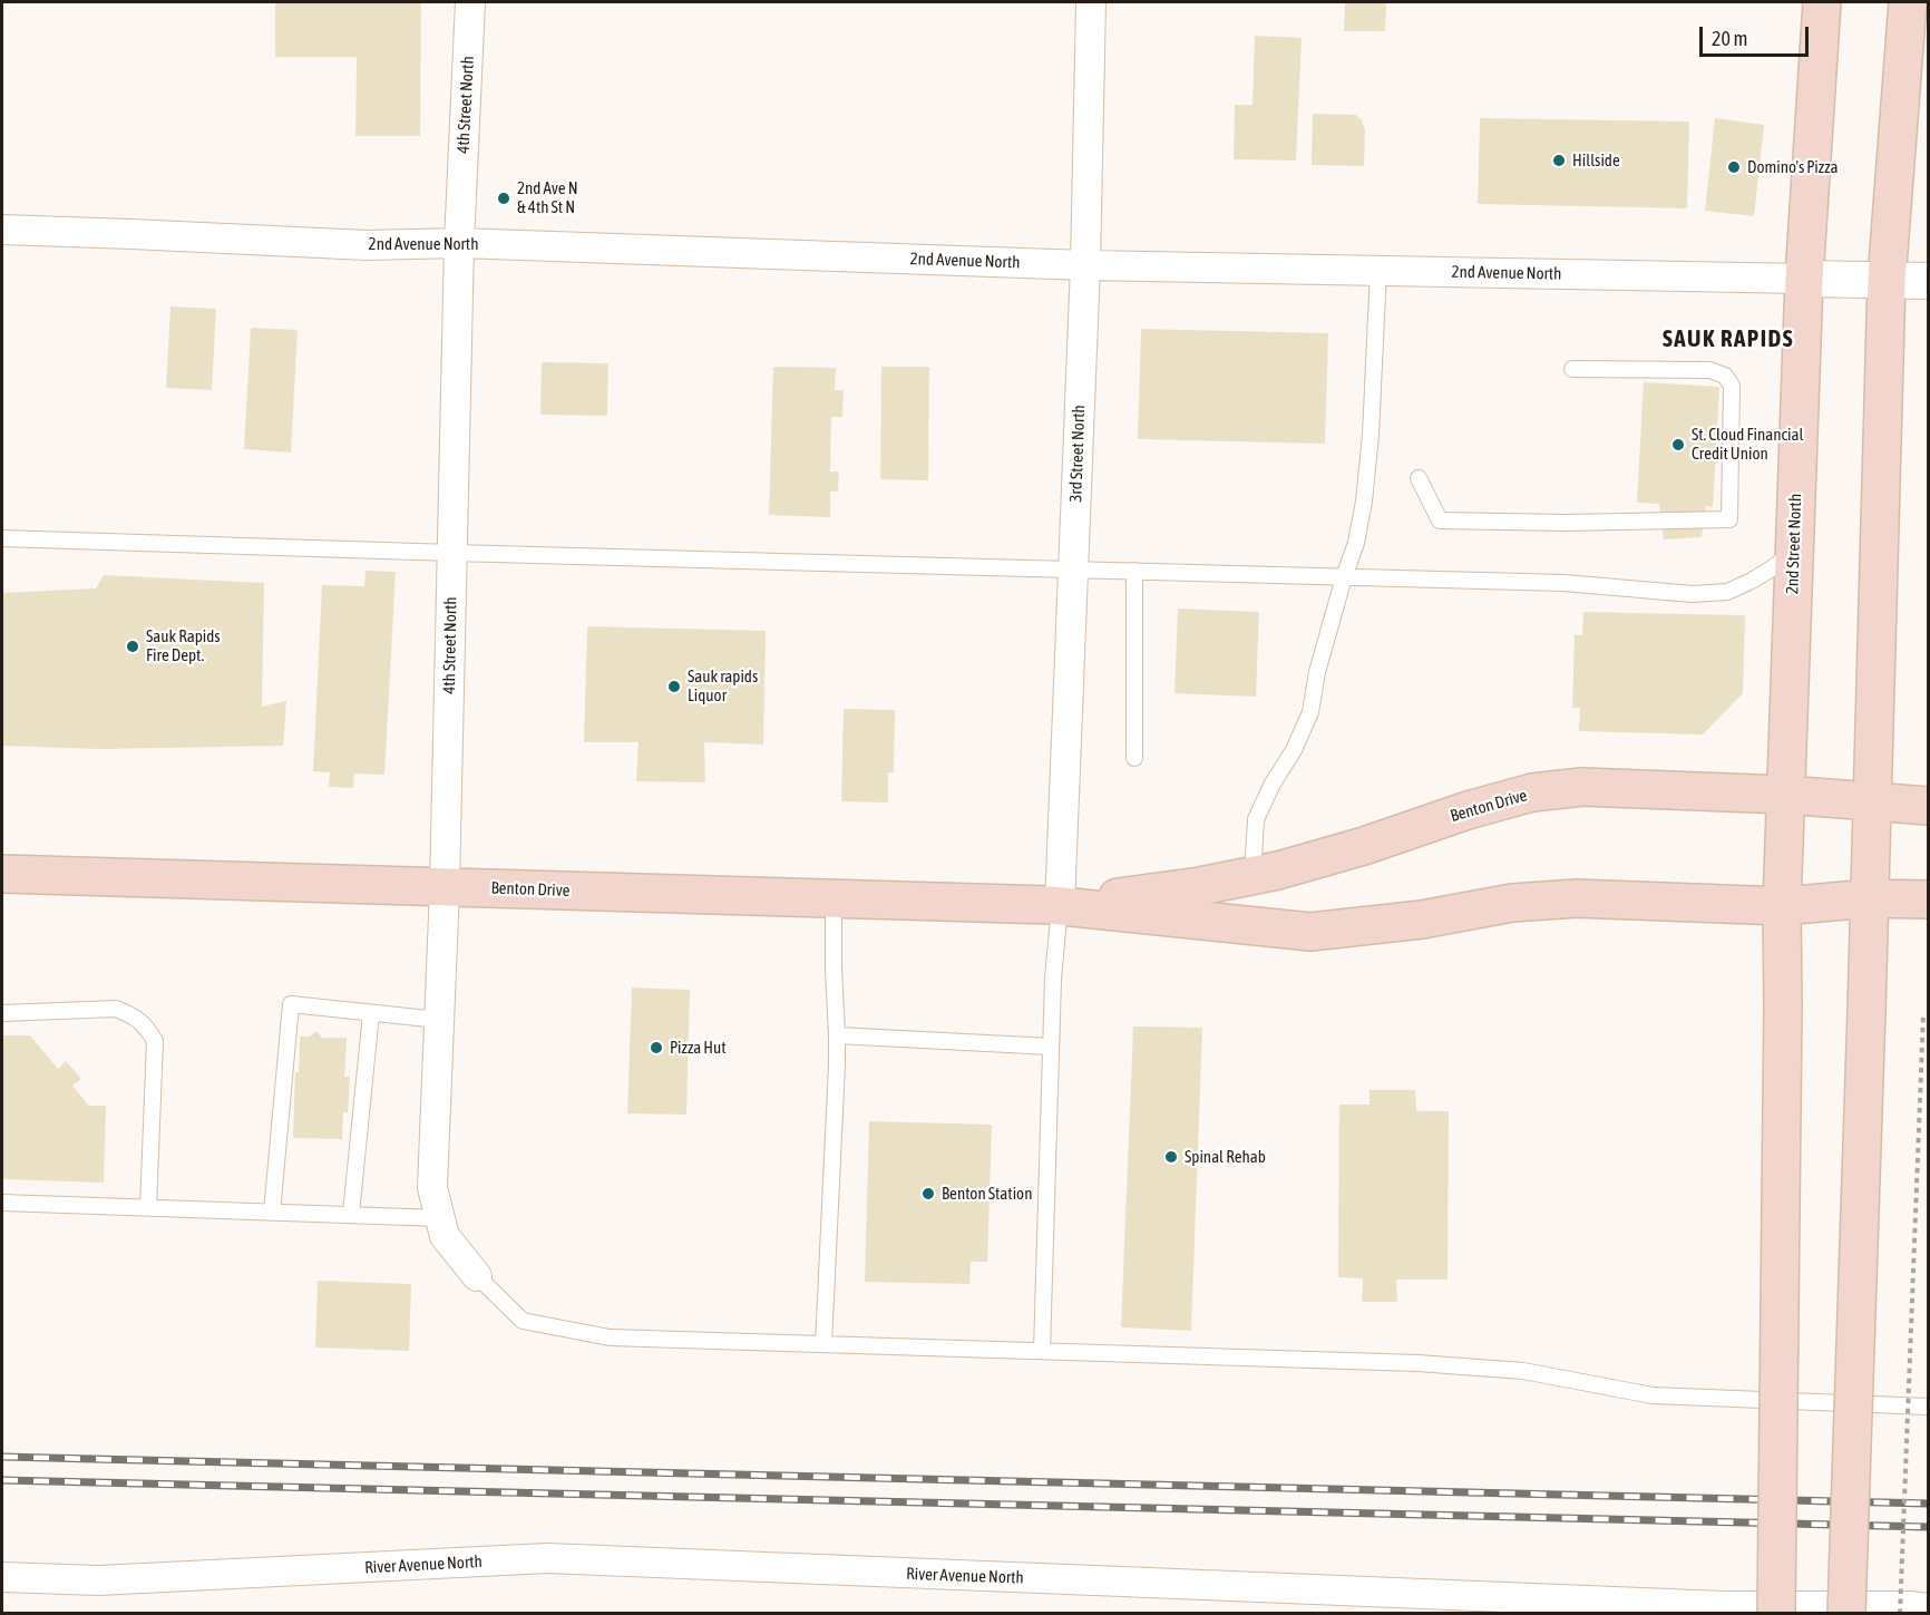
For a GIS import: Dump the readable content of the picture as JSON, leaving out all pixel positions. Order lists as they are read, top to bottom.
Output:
{
  "streets": {
    "main road": ["2nd Street North", "Benton Drive"],
    "street": [
      "4th Street North",
      "2nd Avenue North",
      "3rd Street North",
      "River Avenue North"
    ]
  },
  "crossings": [
    ["4th Street North", "2nd Avenue North"],
    ["4th Street North", "Benton Drive"],
    ["2nd Avenue North", "3rd Street North"],
    ["2nd Avenue North", "2nd Street North"],
    ["3rd Street North", "Benton Drive"],
    ["2nd Street North", "Benton Drive"]
  ],
  "districts": ["SAUK RAPIDS"],
  "places": [
    "Hillside",
    "Domino's Pizza",
    "2nd Ave N & 4th St N",
    "St. Cloud Financial Credit Union",
    "Sauk Rapids Fire Dept.",
    "Sauk rapids Liquor",
    "Pizza Hut",
    "Spinal Rehab",
    "Benton Station"
  ],
  "scale_bar": "20 m"
}
